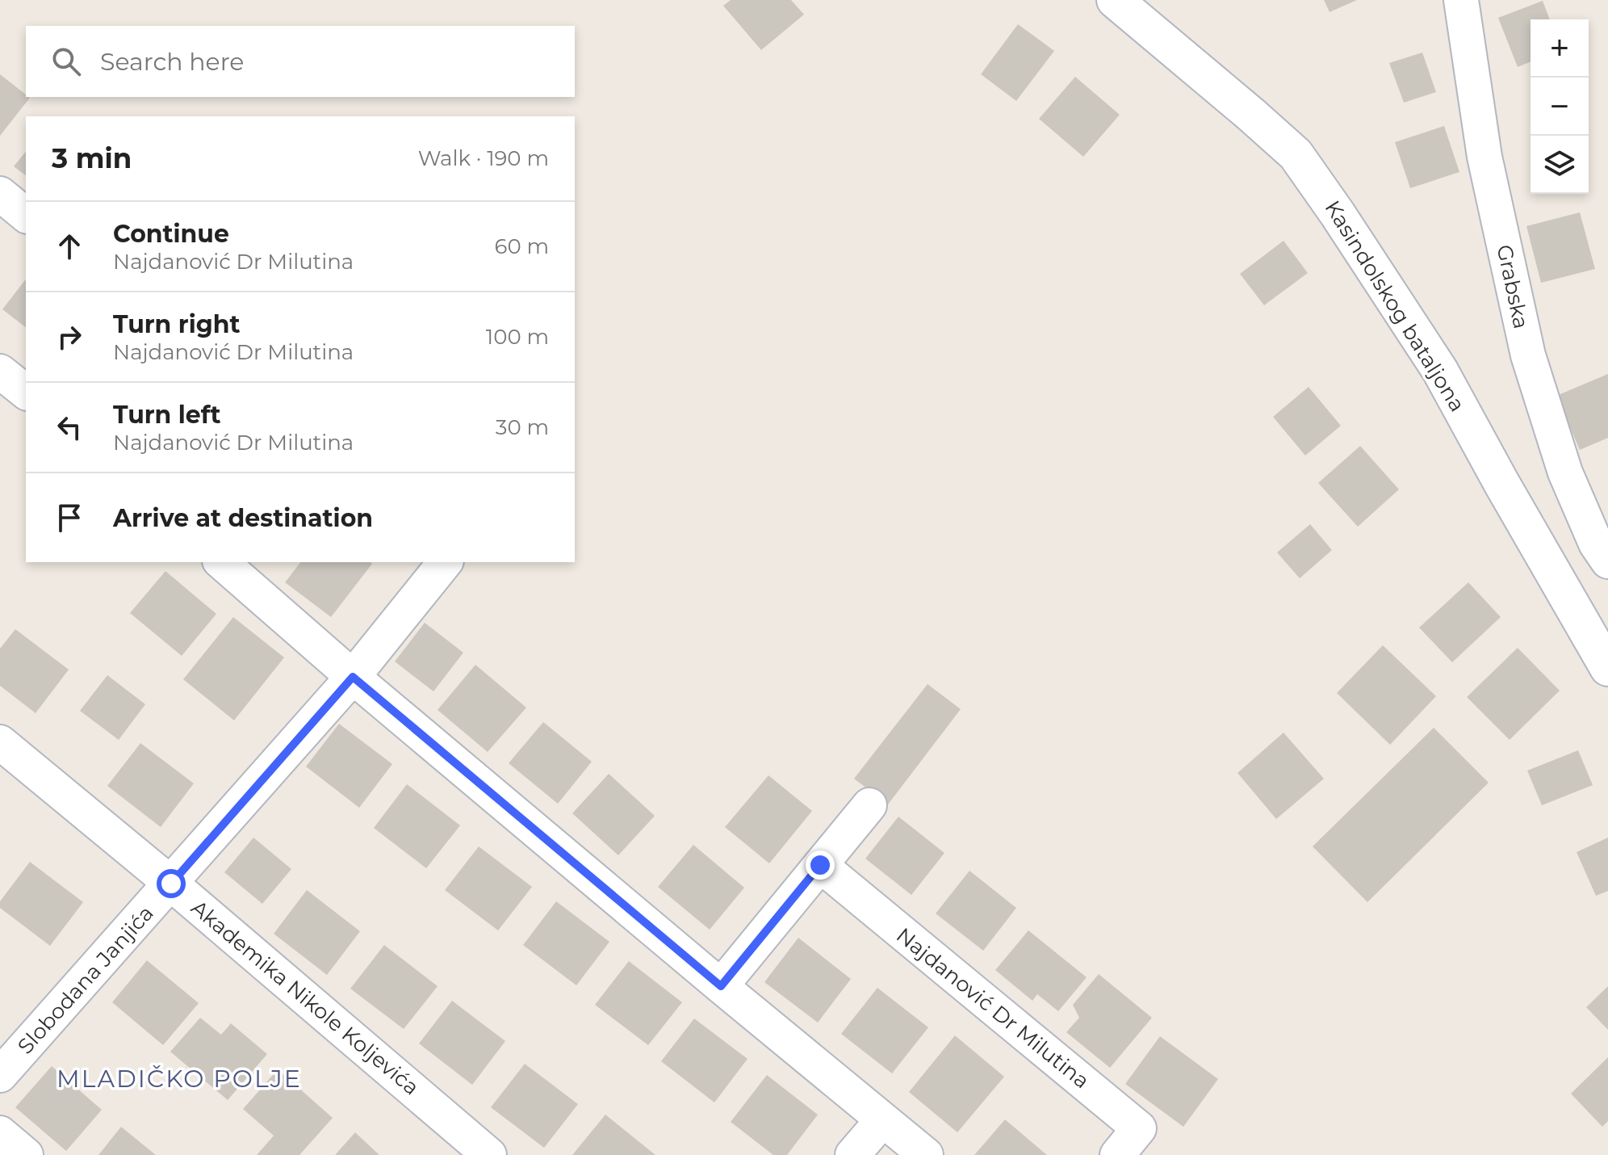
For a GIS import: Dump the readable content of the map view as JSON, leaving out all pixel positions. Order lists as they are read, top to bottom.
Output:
{
  "streets": {
    "street": [
      "Grabska",
      "Kasindolskog bataljona",
      "Slobodana Janjića",
      "Akademika Nikole Koljevića",
      "Najdanović Dr Milutina"
    ]
  },
  "crossings": [
    ["Slobodana Janjića", "Akademika Nikole Koljevića"]
  ],
  "districts": ["MLADIČKO POLJE"],
  "page": {
    "map_buttons": ["+", "−"],
    "search": "Search here",
    "heading": ["3 min", "Walk · 190 m"],
    "list": [
      ["Continue", "Najdanović Dr Milutina", "60 m"],
      ["Turn right", "Najdanović Dr Milutina", "100 m"],
      ["Turn left", "Najdanović Dr Milutina", "30 m"],
      "Arrive at destination"
    ]
  }
}
